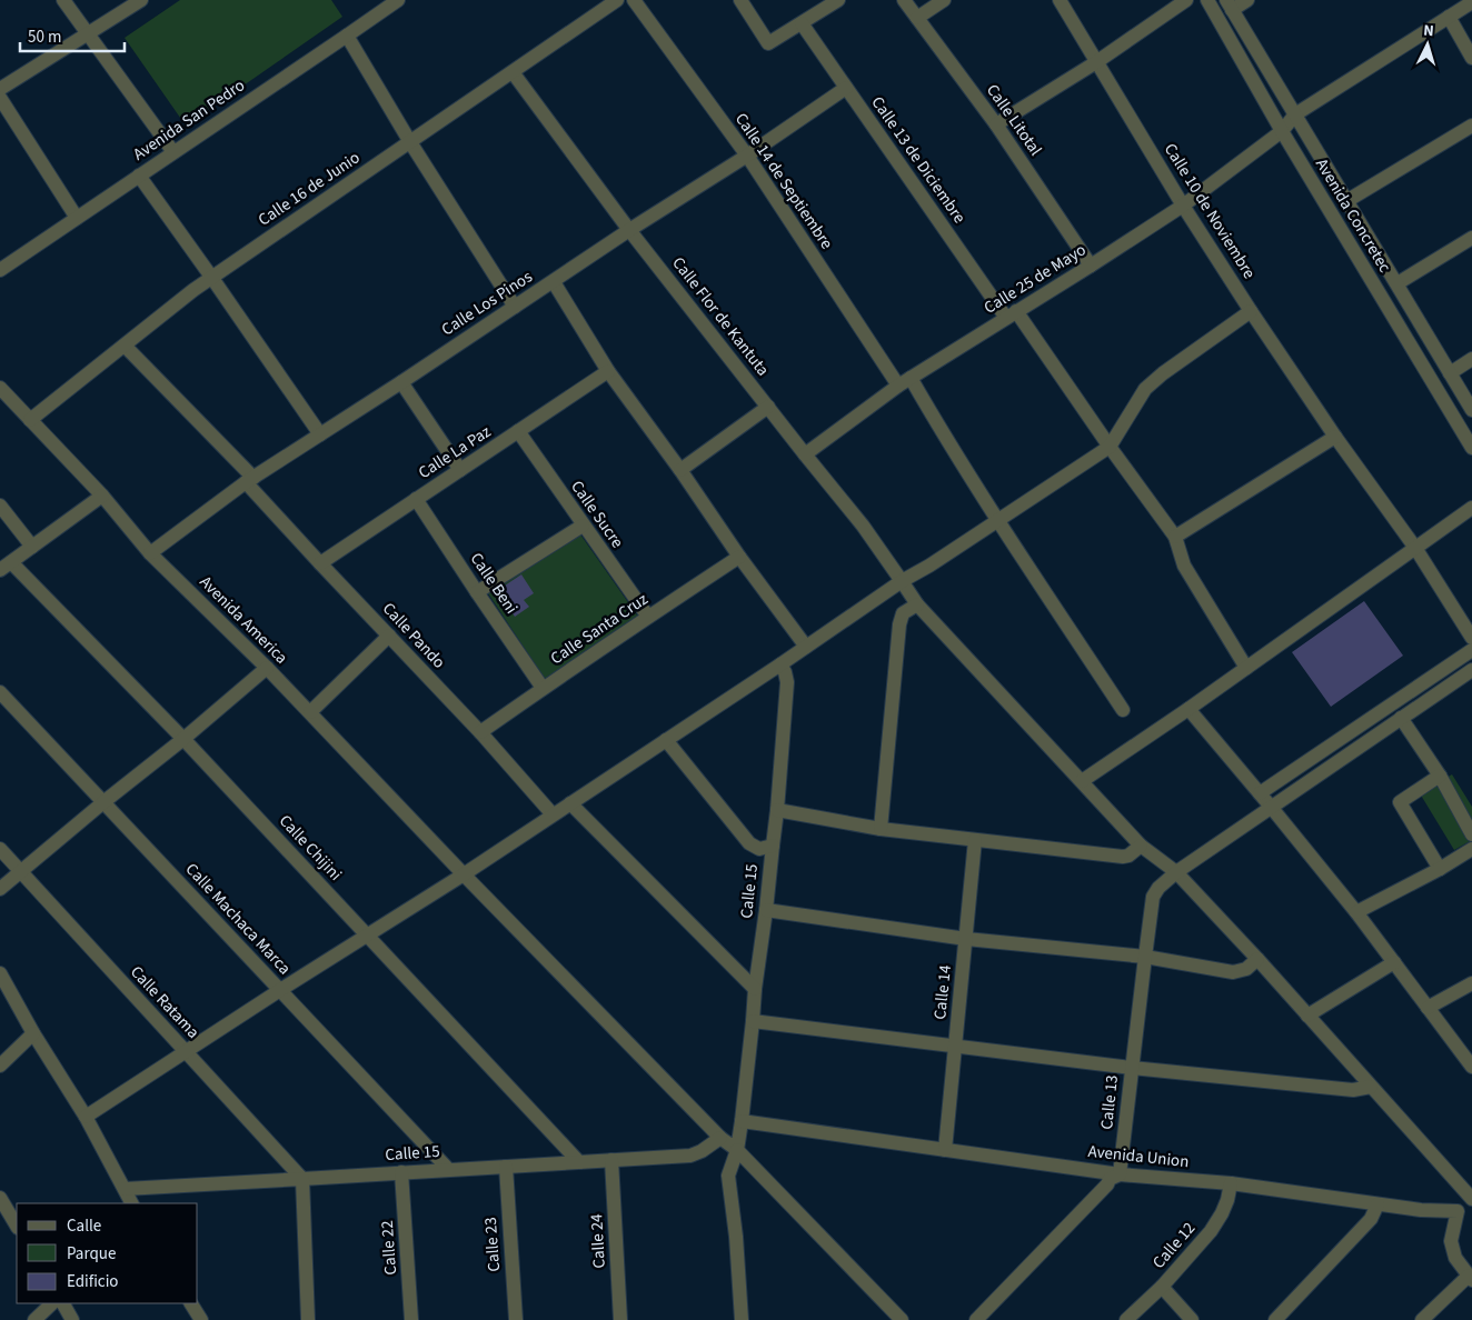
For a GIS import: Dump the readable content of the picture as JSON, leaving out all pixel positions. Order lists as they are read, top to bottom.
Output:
{
  "streets": {
    "street": [
      "Avenida San Pedro",
      "Calle Litotal",
      "Calle 13 de Diciembre",
      "Calle 14 de Septiembre",
      "Calle 16 de Junio",
      "Calle 10 de Noviembre",
      "Avenida Concretec",
      "Calle 25 de Mayo",
      "Calle Los Pinos",
      "Calle Flor de Kantuta",
      "Calle La Paz",
      "Calle Sucre",
      "Calle Beni",
      "Avenida America",
      "Calle Santa Cruz",
      "Calle Pando",
      "Calle Chijini",
      "Calle 15",
      "Calle Machaca Marca",
      "Calle 14",
      "Calle Ratama",
      "Calle 13",
      "Avenida Union",
      "Calle 24",
      "Calle 23",
      "Calle 12",
      "Calle 22"
    ]
  },
  "crossings": [
    ["Calle Litotal", "Calle 25 de Mayo"],
    ["Calle 13 de Diciembre", "Calle 25 de Mayo"],
    ["Calle 13 de Diciembre", "Calle Los Pinos"],
    ["Calle 14 de Septiembre", "Calle 25 de Mayo"],
    ["Calle 14 de Septiembre", "Calle Los Pinos"],
    ["Calle 16 de Junio", "Calle Flor de Kantuta"],
    ["Calle 16 de Junio", "Avenida America"],
    ["Calle 16 de Junio", "Calle Pando"],
    ["Calle 10 de Noviembre", "Calle 25 de Mayo"],
    ["Avenida Concretec", "Calle 25 de Mayo"],
    ["Calle 25 de Mayo", "Calle Flor de Kantuta"],
    ["Calle Los Pinos", "Calle Flor de Kantuta"],
    ["Calle Los Pinos", "Avenida America"],
    ["Calle Los Pinos", "Calle Pando"],
    ["Calle Flor de Kantuta", "Calle 13"],
    ["Calle La Paz", "Calle Sucre"],
    ["Calle La Paz", "Calle Beni"],
    ["Calle La Paz", "Calle Pando"],
    ["Calle Sucre", "Calle Santa Cruz"],
    ["Calle Beni", "Calle Santa Cruz"],
    ["Avenida America", "Calle 15"],
    ["Calle Santa Cruz", "Calle Pando"],
    ["Calle Chijini", "Calle 15"],
    ["Calle 15", "Calle Machaca Marca"],
    ["Calle 15", "Calle Ratama"],
    ["Calle 15", "Avenida Union"],
    ["Calle 15", "Calle 24"],
    ["Calle 15", "Calle 23"],
    ["Calle 15", "Calle 22"],
    ["Calle 14", "Avenida Union"],
    ["Calle 13", "Avenida Union"],
    ["Avenida Union", "Calle 12"]
  ],
  "legend": ["Calle", "Parque", "Edificio"],
  "scale_bar": "50 m",
  "north": "top"
}
